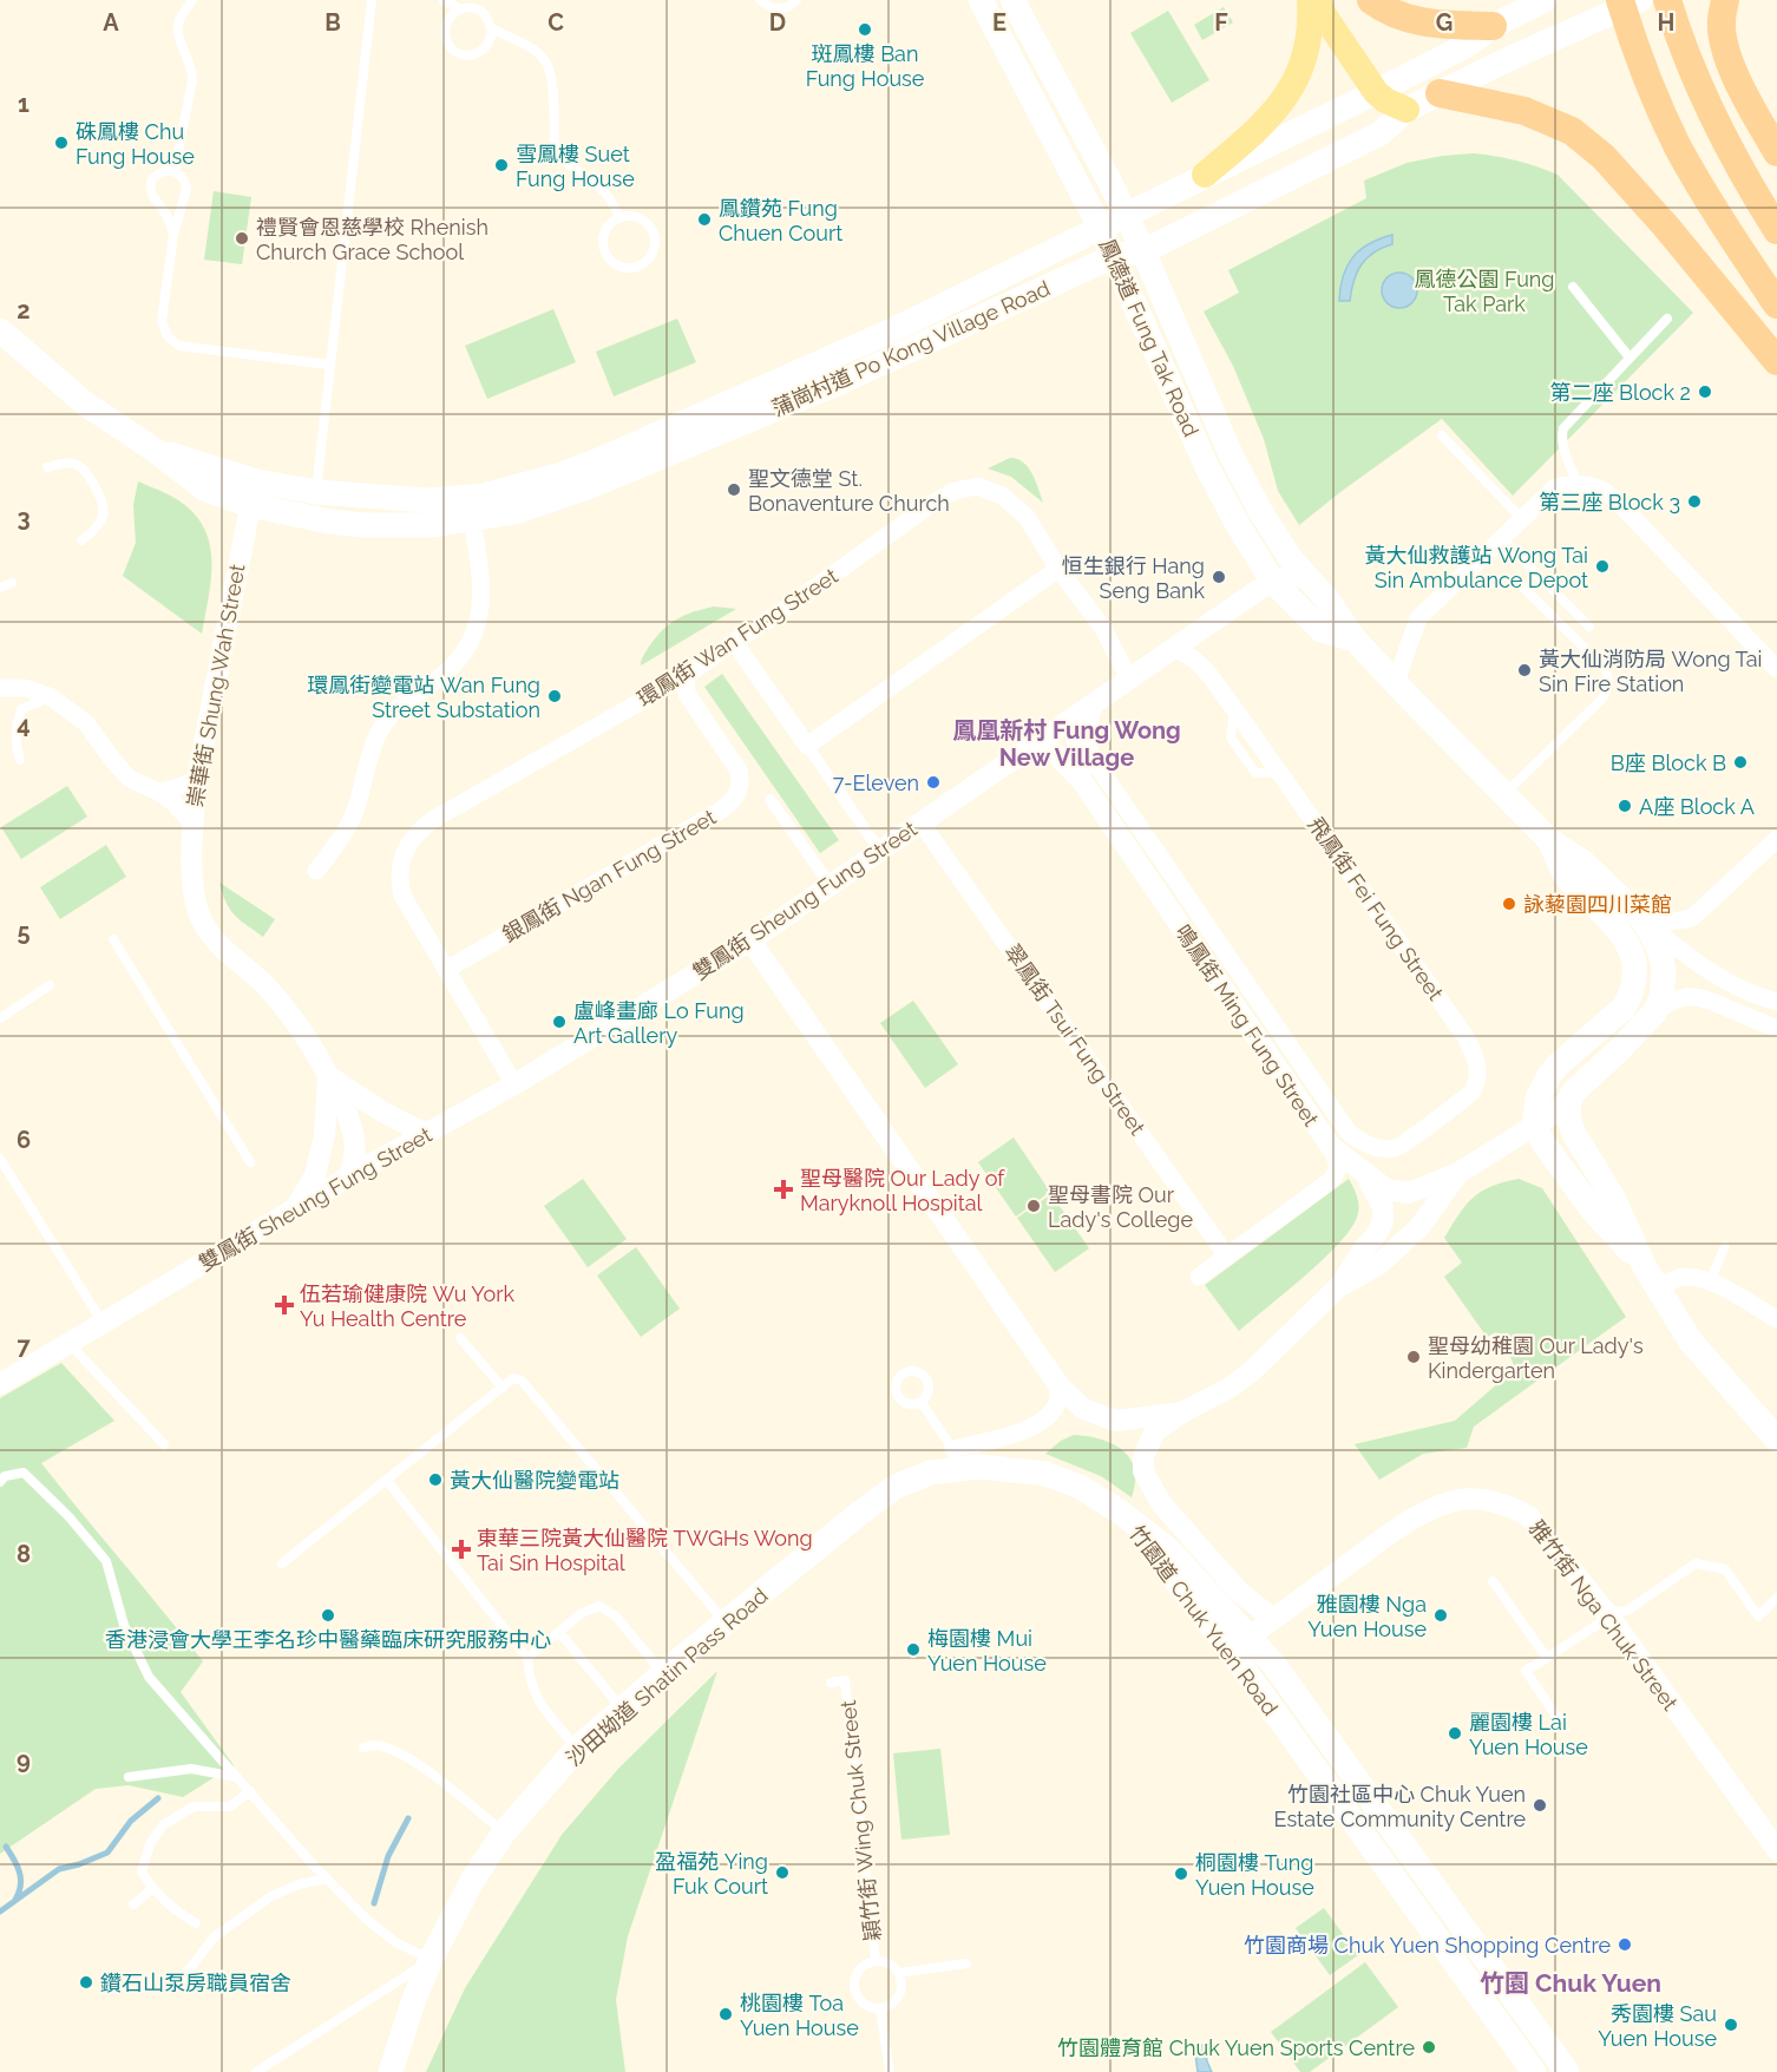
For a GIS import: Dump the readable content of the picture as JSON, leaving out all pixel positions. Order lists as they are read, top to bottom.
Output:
{
  "streets": {
    "main road": [
      "鳳德道 Fung Tak Road",
      "蒲崗村道 Po Kong Village Road",
      "竹園道 Chuk Yuen Road",
      "沙田坳道 Shatin Pass Road"
    ],
    "street": [
      "環鳳街 Wan Fung Street",
      "崇華街 Shung Wah Street",
      "銀鳳街 Ngan Fung Street",
      "雙鳳街 Sheung Fung Street",
      "飛鳳街 Fei Fung Street",
      "鳴鳳街 Ming Fung Street",
      "翠鳳街 Tsui Fung Street",
      "雅竹街 Nga Chuk Street"
    ],
    "lane": ["穎竹街 Wing Chuk Street"]
  },
  "crossings": [
    ["鳳德道 Fung Tak Road", "蒲崗村道 Po Kong Village Road"],
    ["鳳德道 Fung Tak Road", "雙鳳街 Sheung Fung Street"],
    ["蒲崗村道 Po Kong Village Road", "崇華街 Shung Wah Street"],
    ["環鳳街 Wan Fung Street", "銀鳳街 Ngan Fung Street"],
    ["環鳳街 Wan Fung Street", "雙鳳街 Sheung Fung Street"],
    ["崇華街 Shung Wah Street", "雙鳳街 Sheung Fung Street"],
    ["雙鳳街 Sheung Fung Street", "飛鳳街 Fei Fung Street"],
    ["雙鳳街 Sheung Fung Street", "鳴鳳街 Ming Fung Street"],
    ["雙鳳街 Sheung Fung Street", "翠鳳街 Tsui Fung Street"],
    ["飛鳳街 Fei Fung Street", "鳴鳳街 Ming Fung Street"],
    ["雅竹街 Nga Chuk Street", "竹園道 Chuk Yuen Road"],
    ["竹園道 Chuk Yuen Road", "沙田坳道 Shatin Pass Road"]
  ],
  "districts": ["鳳凰新村 Fung Wong New Village", "竹園 Chuk Yuen"],
  "parks": ["鳳德公園 Fung Tak Park"],
  "places": {
    "other": [
      "斑鳳樓 Ban Fung House",
      "硃鳳樓 Chu Fung House",
      "雪鳳樓 Suet Fung House",
      "鳳鑽苑 Fung Chuen Court",
      "禮賢會恩慈學校 Rhenish Church Grace School",
      "第二座 Block 2",
      "聖文德堂 St. Bonaventure Church",
      "第三座 Block 3",
      "黃大仙救護站 Wong Tai Sin Ambulance Depot",
      "恒生銀行 Hang Seng Bank",
      "黃大仙消防局 Wong Tai Sin Fire Station",
      "環鳳街變電站 Wan Fung Street Substation",
      "B座 Block B",
      "7-Eleven",
      "A座 Block A",
      "詠藜園四川菜館",
      "盧峰畫廊 Lo Fung Art Gallery",
      "聖母書院 Our Lady's College",
      "聖母幼稚園 Our Lady's Kindergarten",
      "黃大仙醫院變電站",
      "香港浸會大學王李名珍中醫藥臨床研究服務中心",
      "雅園樓 Nga Yuen House",
      "梅園樓 Mui Yuen House",
      "麗園樓 Lai Yuen House",
      "竹園社區中心 Chuk Yuen Estate Community Centre",
      "盈福苑 Ying Fuk Court",
      "桐園樓 Tung Yuen House",
      "竹園商場 Chuk Yuen Shopping Centre",
      "鑽石山泵房職員宿舍",
      "桃園樓 Toa Yuen House",
      "秀園樓 Sau Yuen House",
      "竹園體育館 Chuk Yuen Sports Centre"
    ],
    "health": ["聖母醫院 Our Lady of Maryknoll Hospital", "伍若瑜健康院 Wu York Yu Health Centre", "東華三院黃大仙醫院 TWGHs Wong Tai Sin Hospital"]
  },
  "grid": {
    "columns": [
      "A",
      "B",
      "C",
      "D",
      "E",
      "F",
      "G",
      "H"
    ],
    "rows": [
      "1",
      "2",
      "3",
      "4",
      "5",
      "6",
      "7",
      "8",
      "9"
    ]
  }
}
